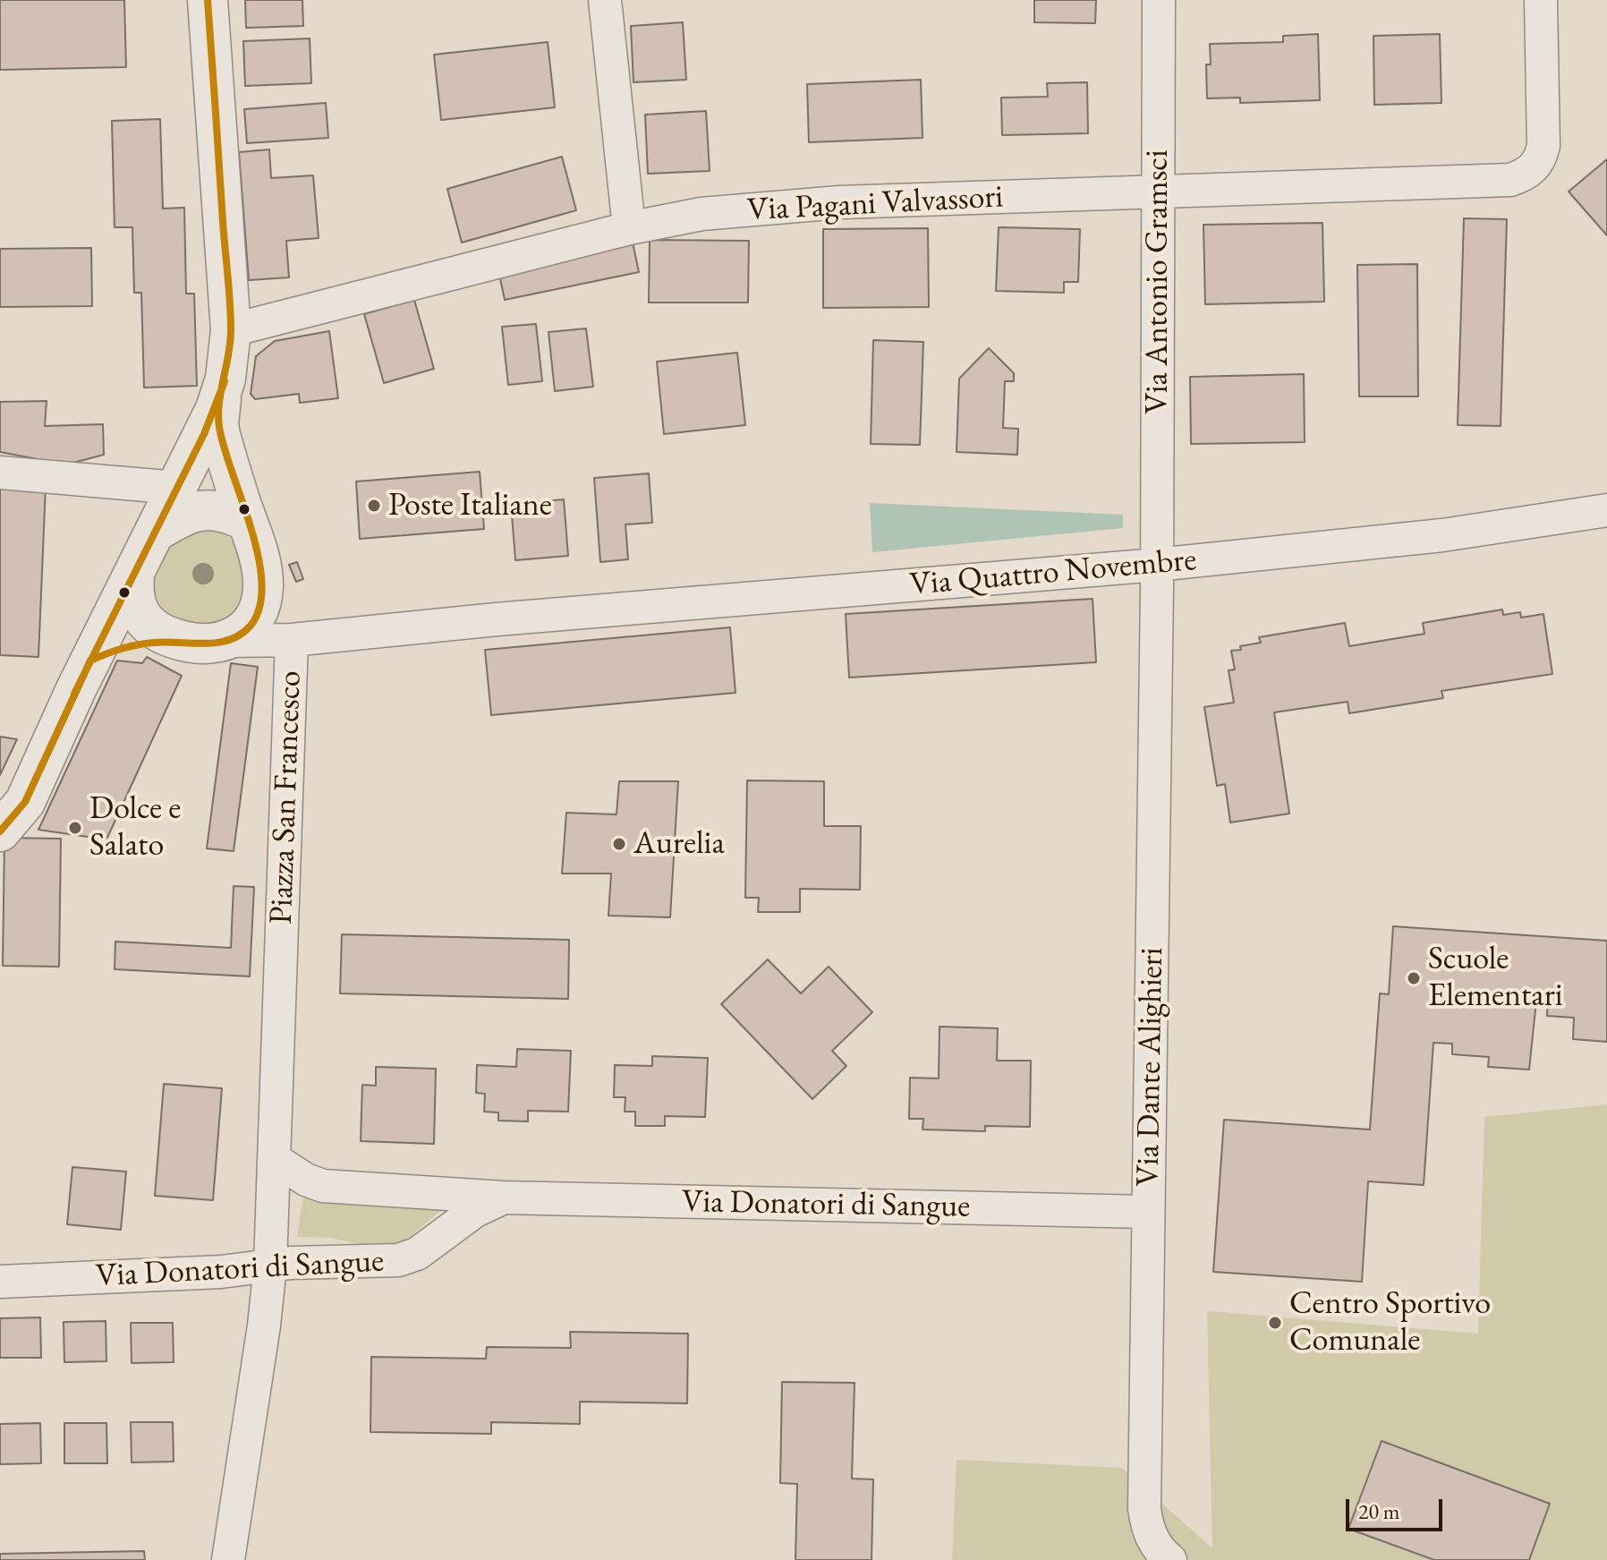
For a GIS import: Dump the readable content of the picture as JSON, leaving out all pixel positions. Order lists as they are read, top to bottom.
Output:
{
  "streets": {
    "street": [
      "Via Pagani Valvassori",
      "Via Antonio Gramsci",
      "Via Quattro Novembre",
      "Piazza San Francesco",
      "Via Dante Alighieri",
      "Via Donatori di Sangue"
    ]
  },
  "crossings": [
    ["Via Pagani Valvassori", "Via Antonio Gramsci"],
    ["Via Antonio Gramsci", "Via Quattro Novembre"],
    ["Via Antonio Gramsci", "Via Dante Alighieri"],
    ["Via Quattro Novembre", "Piazza San Francesco"],
    ["Via Quattro Novembre", "Via Dante Alighieri"],
    ["Piazza San Francesco", "Via Donatori di Sangue"],
    ["Via Dante Alighieri", "Via Donatori di Sangue"]
  ],
  "places": [
    "Poste Italiane",
    "Dolce e Salato",
    "Aurelia",
    "Scuole Elementari",
    "Centro Sportivo Comunale"
  ],
  "scale_bar": "20 m"
}
